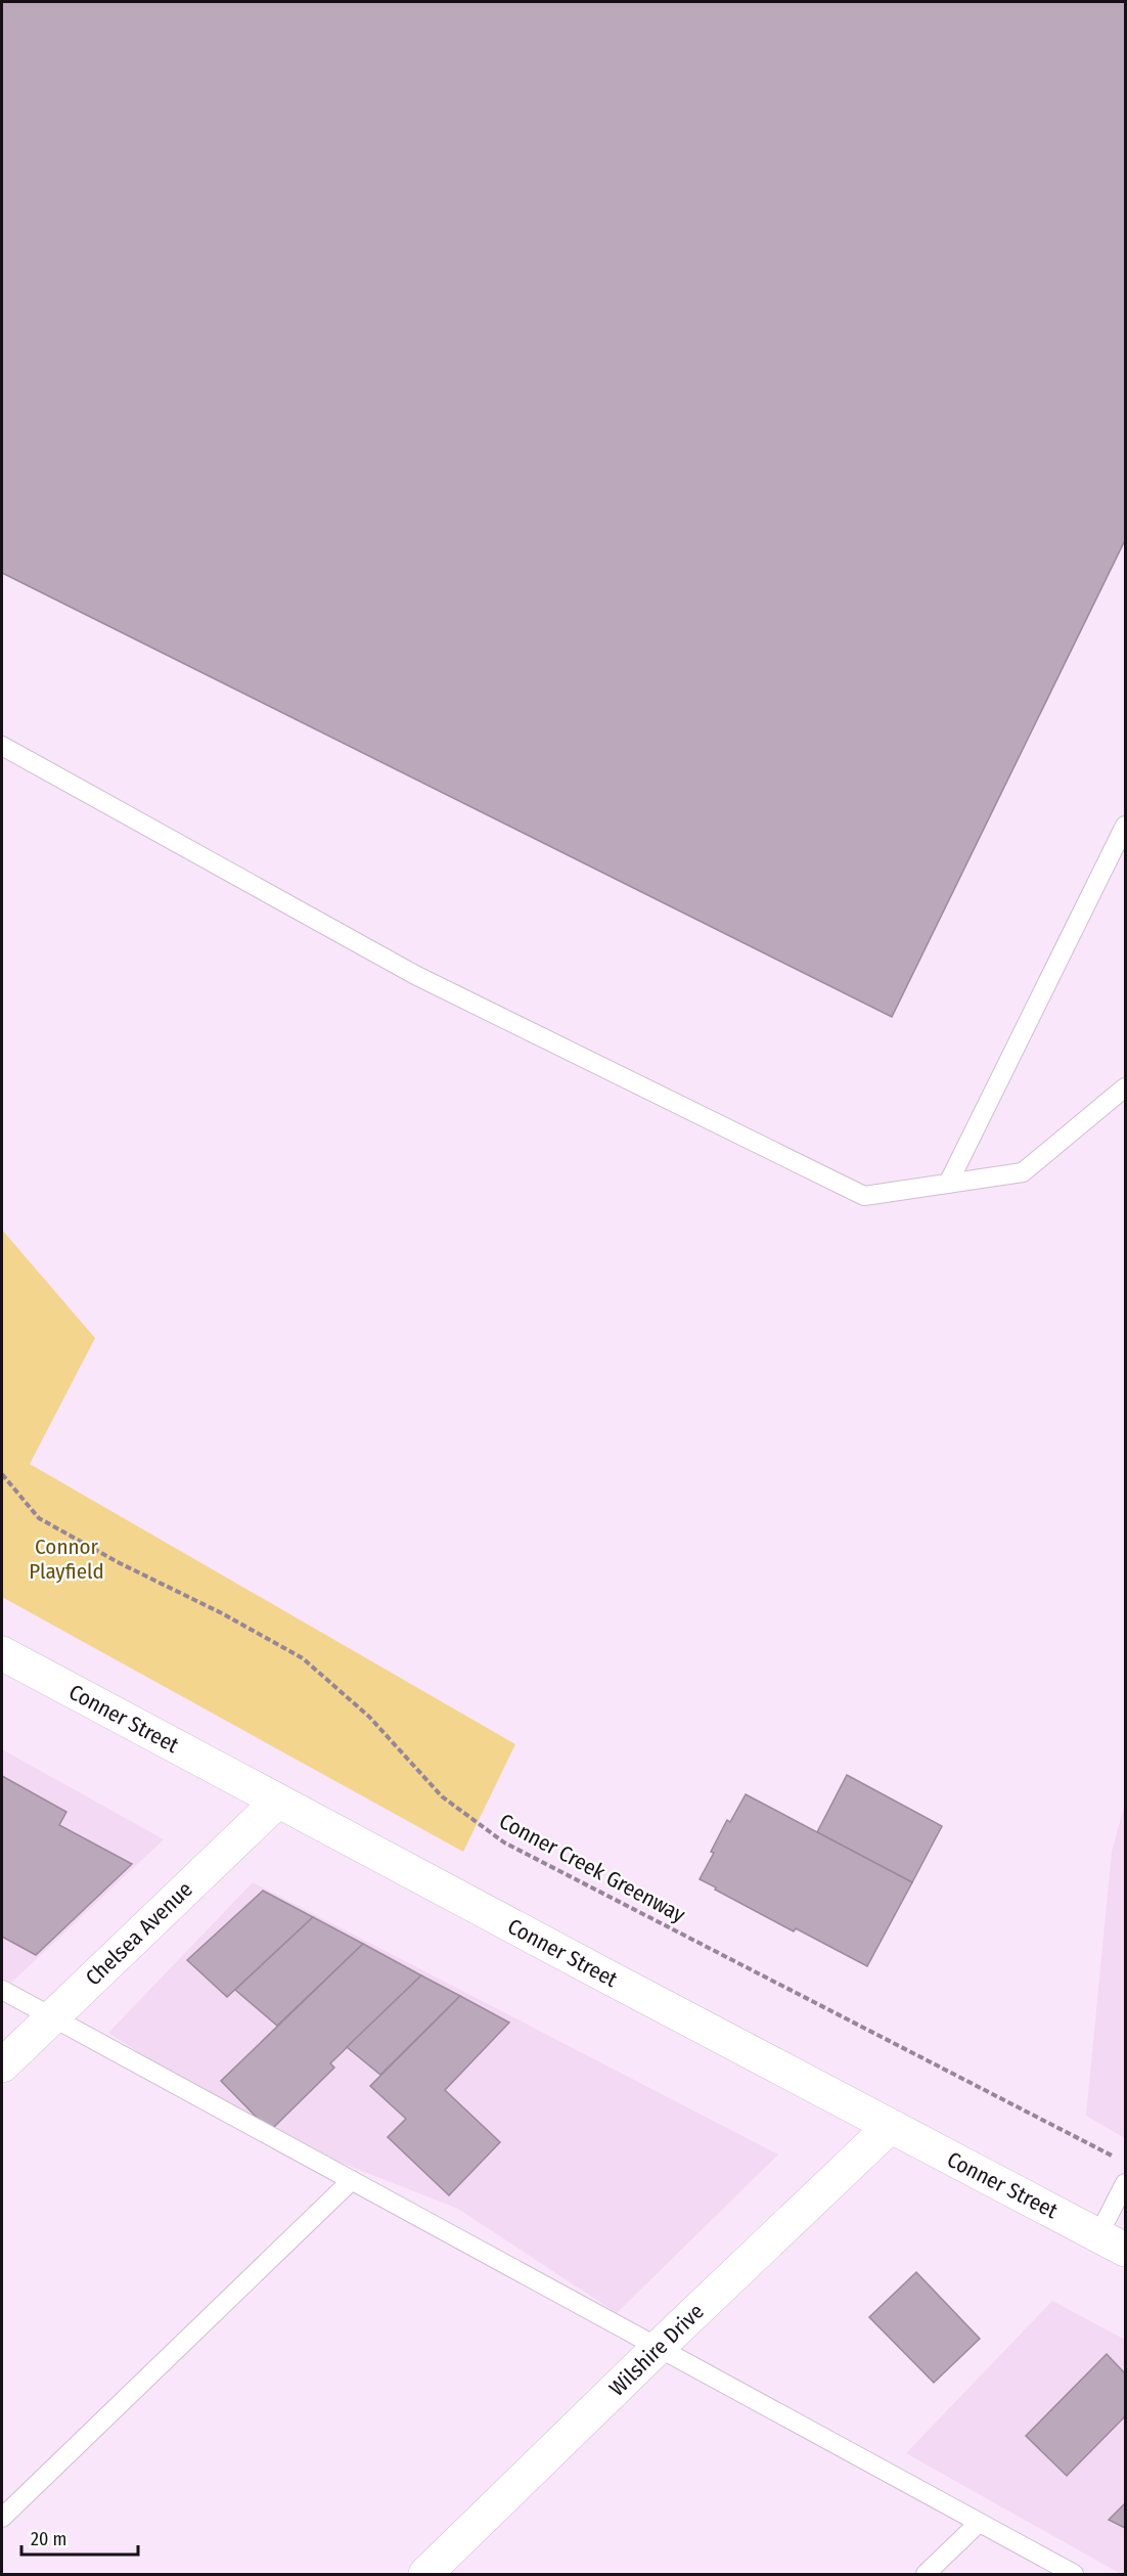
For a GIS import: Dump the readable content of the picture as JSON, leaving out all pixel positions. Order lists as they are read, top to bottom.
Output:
{
  "streets": {
    "main road": ["Conner Street", "Chelsea Avenue", "Wilshire Drive"],
    "path": ["Conner Creek Greenway"]
  },
  "crossings": [
    ["Conner Street", "Chelsea Avenue"],
    ["Conner Street", "Wilshire Drive"]
  ],
  "parks": ["Connor Playfield"],
  "scale_bar": "20 m"
}
